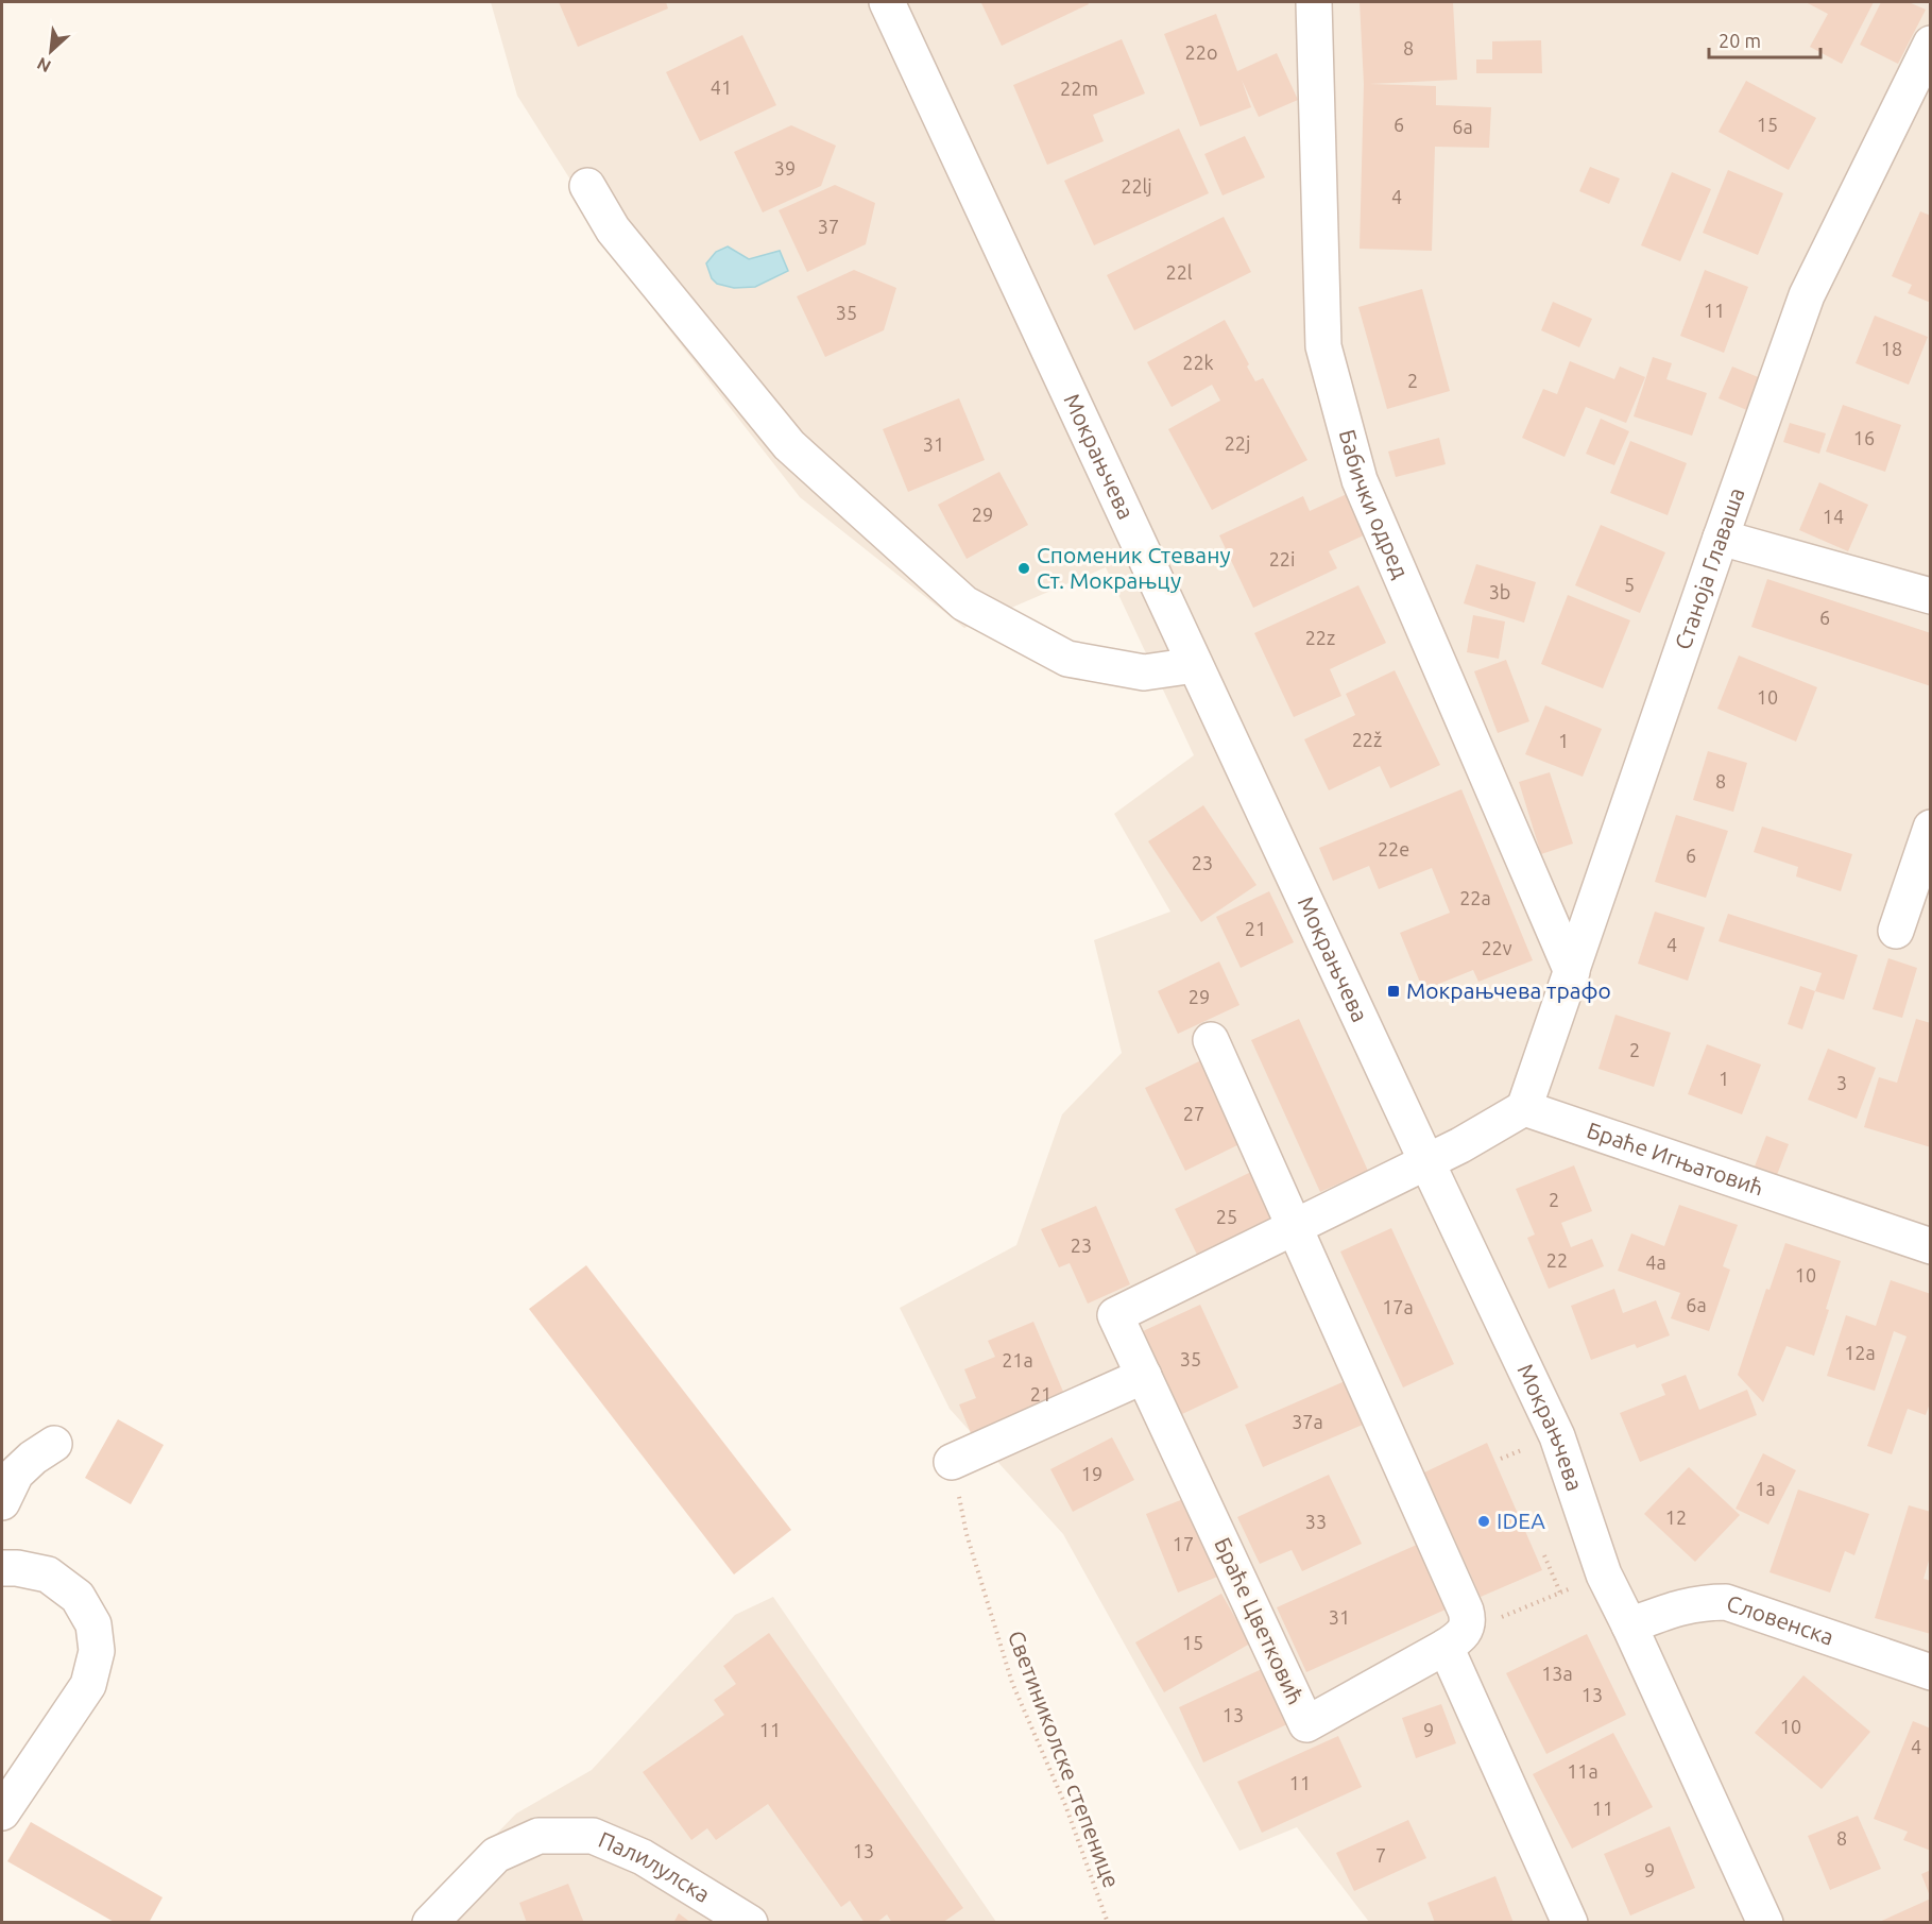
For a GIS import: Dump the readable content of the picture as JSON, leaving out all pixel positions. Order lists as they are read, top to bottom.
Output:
{
  "streets": {
    "street": [
      "Мокрањчева",
      "Бабички одред",
      "Станоја Главаша",
      "Браће Игњатовић",
      "Браће Цветковић",
      "Словенска",
      "Палилулска"
    ],
    "path": ["Светиниколске степенице"]
  },
  "crossings": [
    ["Мокрањчева", "Словенска"],
    ["Бабички одред", "Станоја Главаша"],
    ["Станоја Главаша", "Браће Игњатовић"]
  ],
  "places": {
    "other": ["Споменик Стевану Ст. Мокрањцу", "IDEA"],
    "transit": ["Мокрањчева трафо"]
  },
  "house_numbers": [
    "8",
    "22o",
    "41",
    "22m",
    "6",
    "15",
    "6a",
    "39",
    "22lj",
    "4",
    "37",
    "22l",
    "11",
    "35",
    "18",
    "22k",
    "2",
    "16",
    "22j",
    "31",
    "29",
    "14",
    "22i",
    "5",
    "3b",
    "6",
    "22z",
    "10",
    "22ž",
    "1",
    "8",
    "22e",
    "6",
    "23",
    "22a",
    "21",
    "4",
    "22v",
    "29",
    "2",
    "1",
    "3",
    "27",
    "2",
    "25",
    "23",
    "22",
    "4a",
    "10",
    "6a",
    "17a",
    "12a",
    "35",
    "21a",
    "21",
    "37a",
    "19",
    "1a",
    "12",
    "33",
    "17",
    "31",
    "15",
    "13a",
    "13",
    "13",
    "10",
    "11",
    "9",
    "4",
    "11a",
    "11",
    "11",
    "8",
    "13",
    "7",
    "9"
  ],
  "scale_bar": "20 m",
  "north": "bottom left"
}
